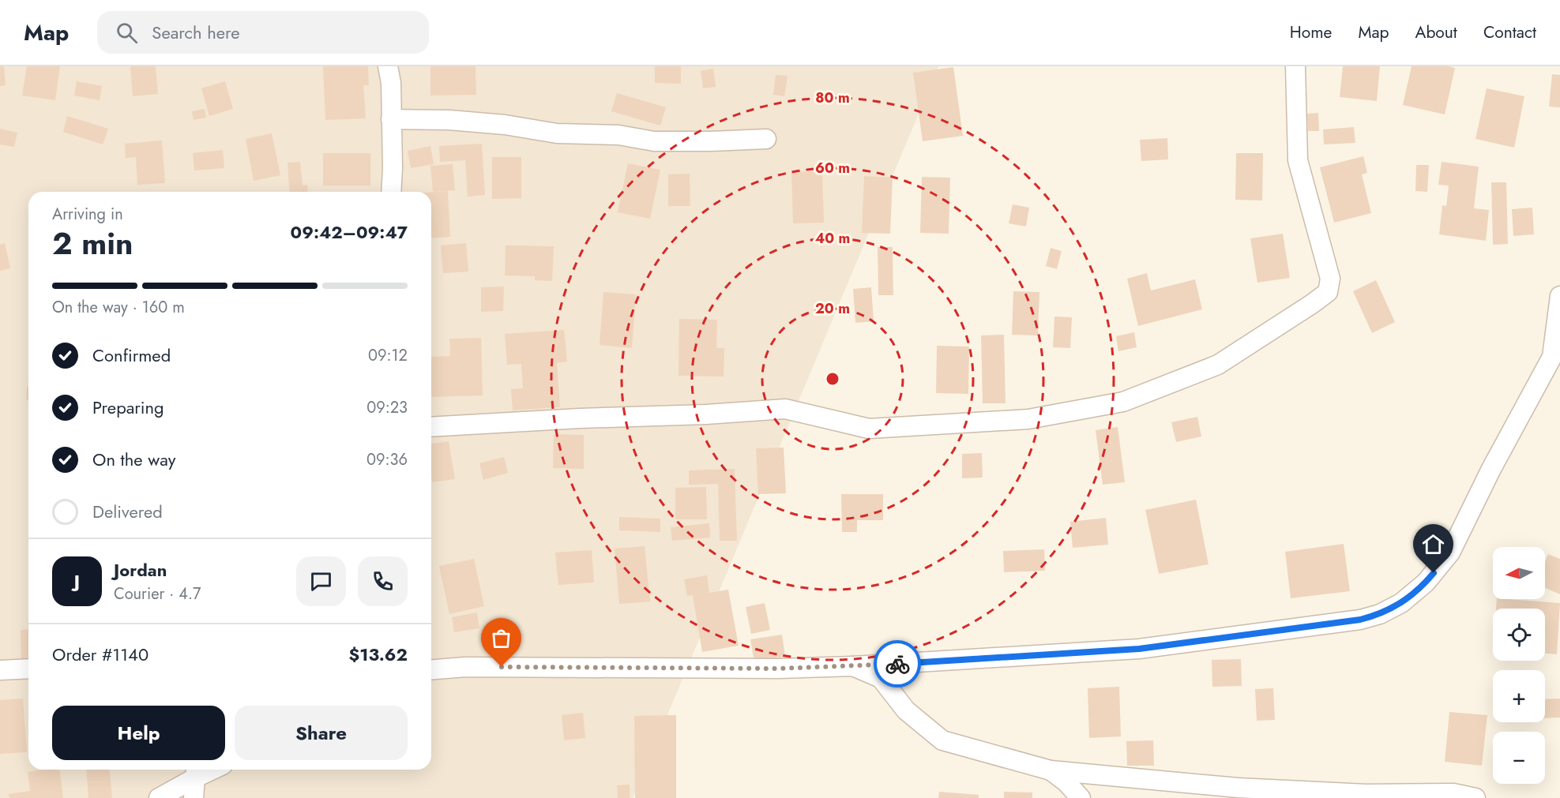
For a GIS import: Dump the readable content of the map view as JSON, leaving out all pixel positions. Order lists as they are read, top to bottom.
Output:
{
  "north": "left",
  "page": {
    "header": "Map",
    "search": "Search here",
    "nav": [
      "Home",
      "Map",
      "About",
      "Contact"
    ],
    "heading": ["2 min", "Arriving in", "09:42–09:47"],
    "panel": [
      "Jordan",
      "Courier · 4.7",
      "Order #1140",
      "$13.62"
    ],
    "bar": "On the way · 160 m",
    "list": [
      ["Confirmed", "09:12"],
      ["Preparing", "09:23"],
      ["On the way", "09:36"],
      "Delivered"
    ],
    "map_buttons": ["+", "−"],
    "round": "J",
    "buttons": ["Help", "Share"]
  },
  "rings": [
    "80 m",
    "60 m",
    "40 m",
    "20 m"
  ]
}
